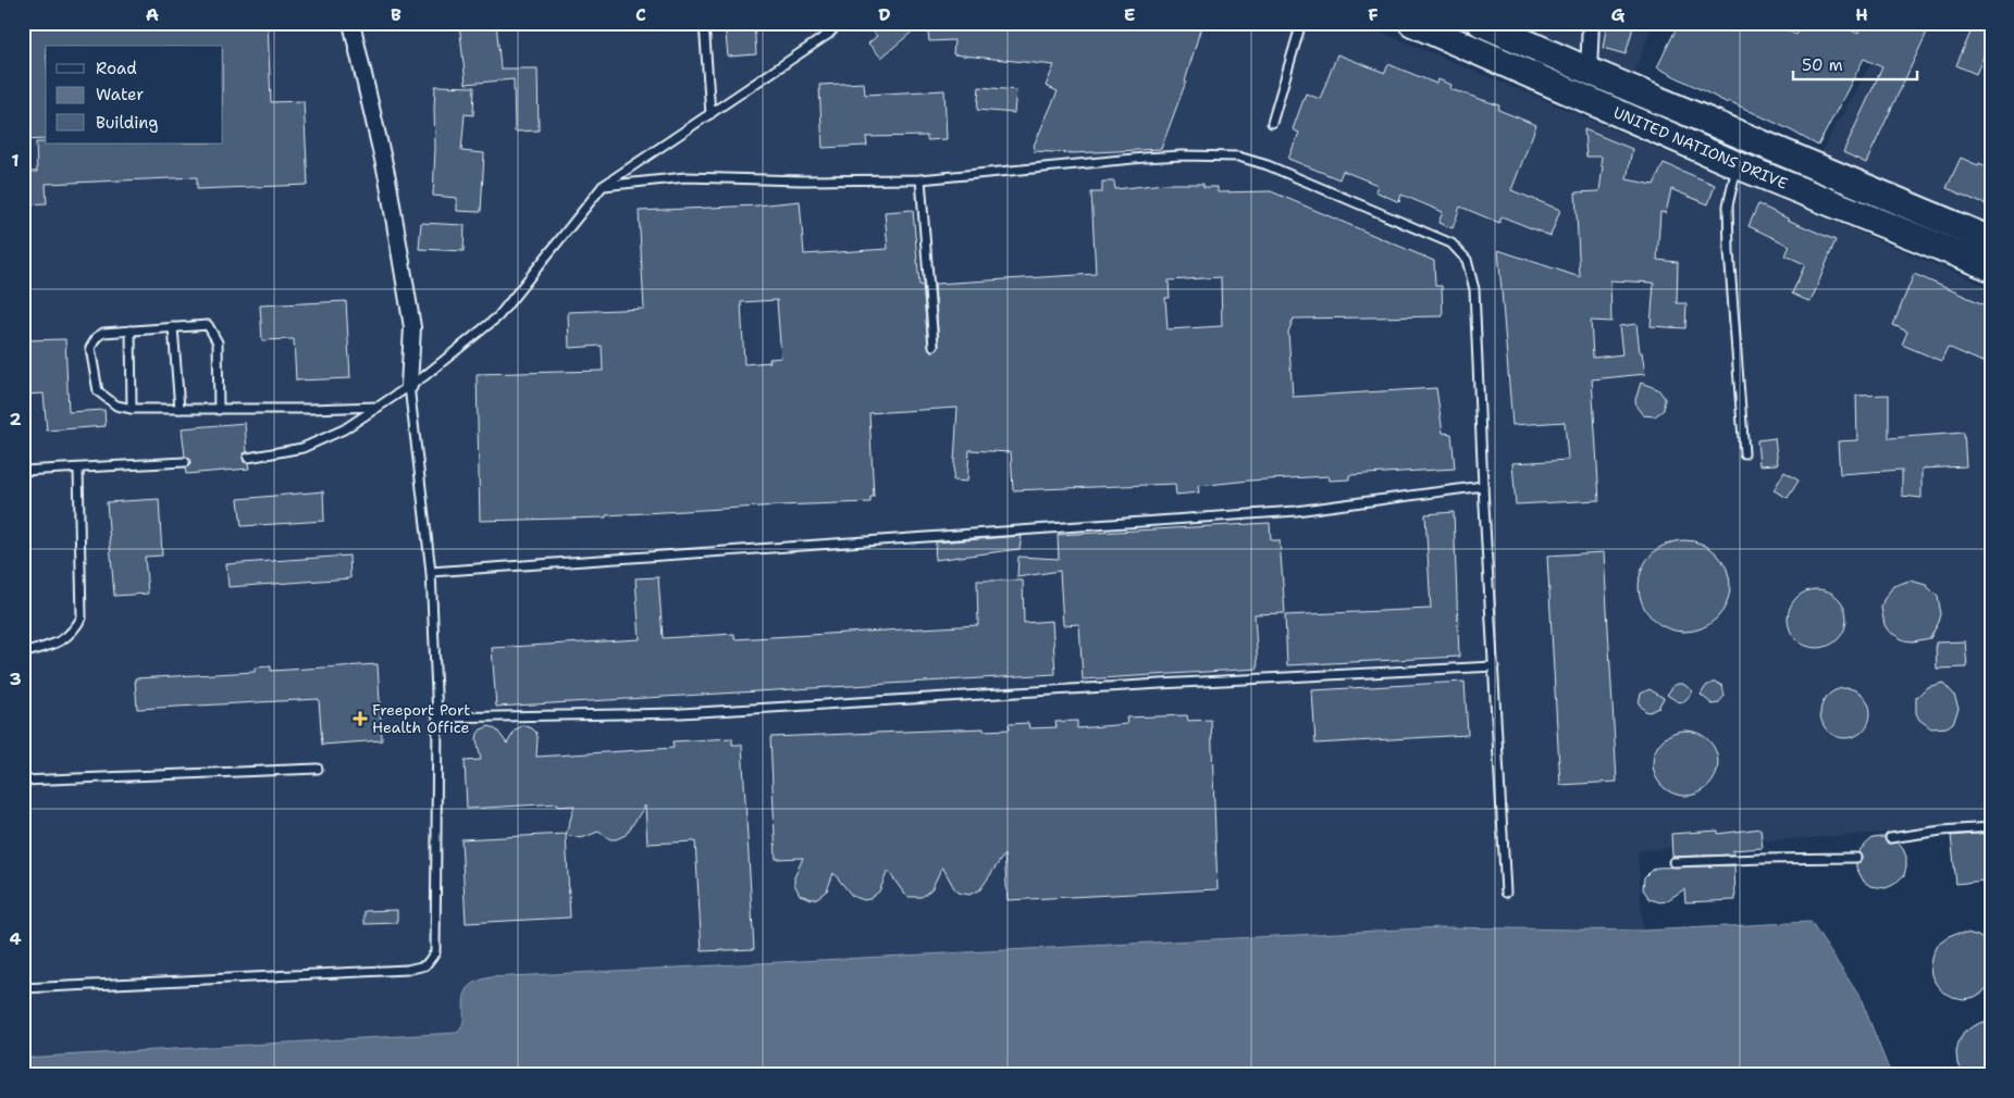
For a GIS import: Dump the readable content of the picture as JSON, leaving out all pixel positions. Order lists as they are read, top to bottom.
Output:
{
  "streets": {
    "highway": ["UNITED NATIONS DRIVE"]
  },
  "places": {
    "health": ["Freeport Port Health Office"]
  },
  "legend": ["Road", "Water", "Building"],
  "scale_bar": "50 m",
  "grid": {
    "columns": [
      "A",
      "B",
      "C",
      "D",
      "E",
      "F",
      "G",
      "H"
    ],
    "rows": [
      "1",
      "2",
      "3",
      "4"
    ]
  }
}
